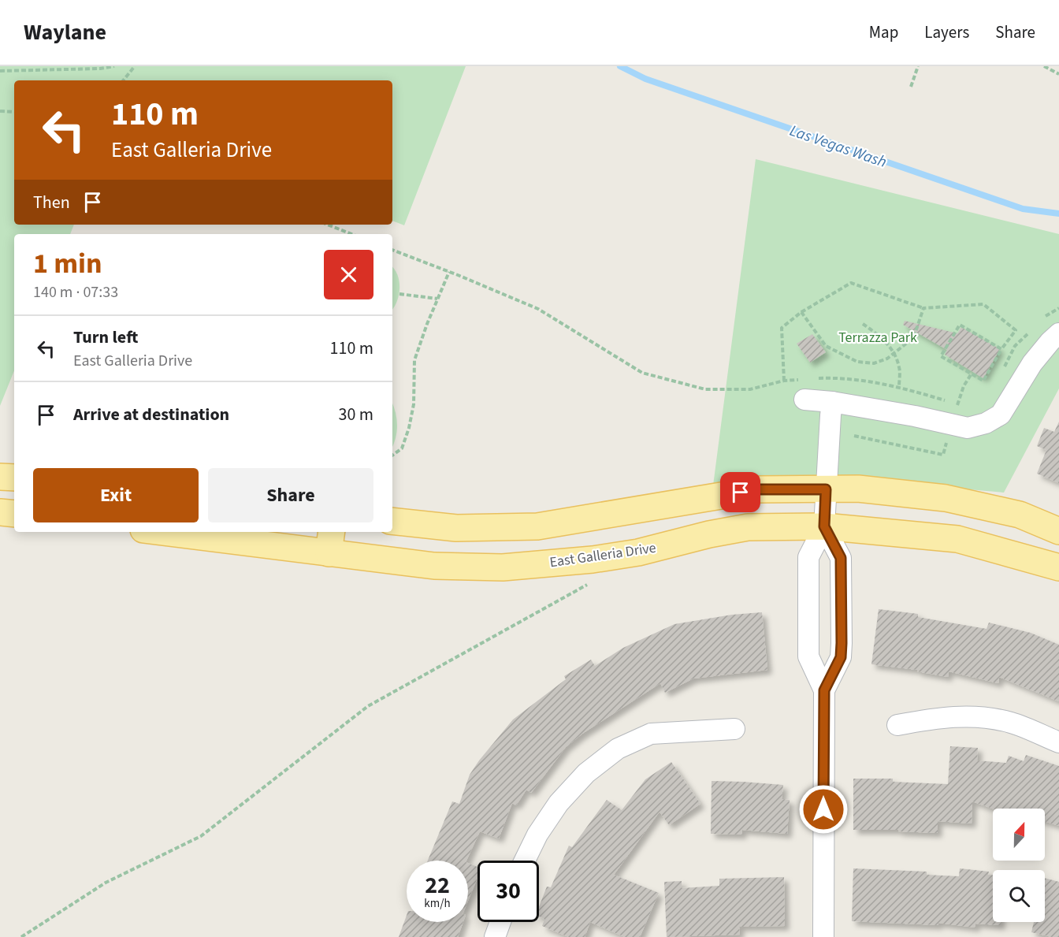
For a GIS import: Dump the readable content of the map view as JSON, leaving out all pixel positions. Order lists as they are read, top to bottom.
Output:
{
  "streets": {
    "main road": ["East Galleria Drive"]
  },
  "water": ["Las Vegas Wash"],
  "parks": ["Terrazza Park"],
  "north": "top",
  "page": {
    "header": "Waylane",
    "nav": ["Map", "Layers", "Share"],
    "turn": ["110 m", "East Galleria Drive"],
    "then": "Then",
    "heading": ["1 min", "140 m · 07:33"],
    "list": [
      {
        "name": "Turn left",
        "note": "East Galleria Drive",
        "value": "110 m"
      },
      {
        "name": "Arrive at destination",
        "value": "30 m"
      }
    ],
    "buttons": ["Exit", "Share"],
    "speed": "22 km/h",
    "limit": "30"
  }
}
